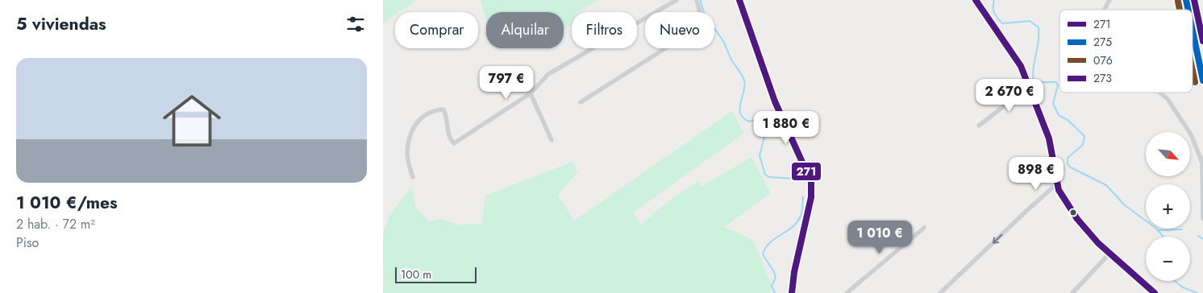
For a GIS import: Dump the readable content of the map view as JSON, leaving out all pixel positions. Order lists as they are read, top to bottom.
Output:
{
  "lines": [
    "transit line 271",
    "transit line 275",
    "transit line 273",
    "transit line 076"
  ],
  "legend": [
    "271",
    "275",
    "076",
    "273"
  ],
  "scale_bar": "100 m",
  "north": "bottom right",
  "page": {
    "heading": "5 viviendas",
    "chip": [
      "Comprar",
      "Alquilar",
      "Filtros",
      "Nuevo"
    ],
    "list": [
      {
        "name": "1 010 €/mes",
        "note": "2 hab. · 72 m² · Piso"
      }
    ],
    "price": [
      "797 €",
      "2 670 €",
      "1 880 €",
      "898 €",
      "1 010 €"
    ],
    "map_buttons": ["+", "−"],
    "scale": "100 m"
  }
}
